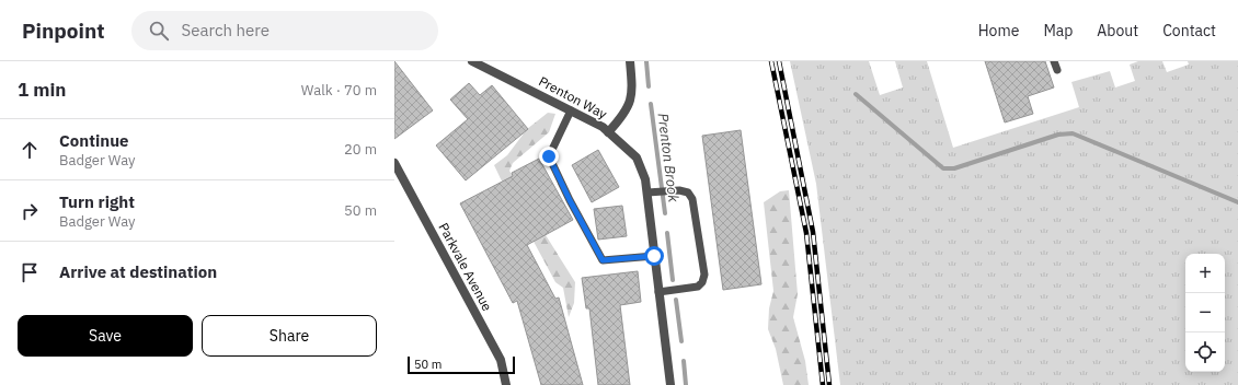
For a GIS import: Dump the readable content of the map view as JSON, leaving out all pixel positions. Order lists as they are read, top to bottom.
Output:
{
  "streets": {
    "street": ["Prenton Way", "Parkvale Avenue"]
  },
  "water": ["Prenton Brook"],
  "scale_bar": "50 m",
  "page": {
    "header": "Pinpoint",
    "search": "Search here",
    "nav": [
      "Home",
      "Map",
      "About",
      "Contact"
    ],
    "heading": ["1 min", "Walk · 70 m"],
    "list": [
      ["Continue", "Badger Way", "20 m"],
      ["Turn right", "Badger Way", "50 m"],
      "Arrive at destination"
    ],
    "map_buttons": ["+", "−"],
    "buttons": ["Save", "Share"],
    "scale": "50 m"
  }
}
